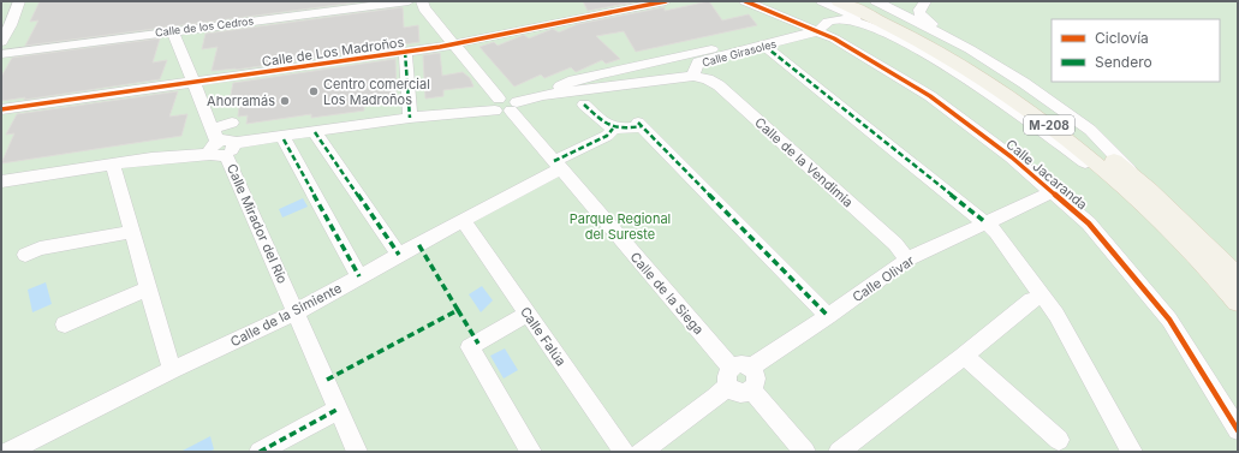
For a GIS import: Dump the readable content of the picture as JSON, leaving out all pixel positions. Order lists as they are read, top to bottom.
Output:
{
  "streets": {
    "main road": ["M-208"],
    "street": [
      "Calle de los Cedros",
      "Calle de Los Madroños",
      "Calle Girasoles",
      "Calle de la Vendimia",
      "Calle Jacaranda",
      "Calle Mirador del Río",
      "Calle Olivar",
      "Calle de la Siega",
      "Calle de la Simiente",
      "Calle Falúa"
    ]
  },
  "crossings": [
    ["Calle de los Cedros", "Calle Mirador del Río"],
    ["Calle de Los Madroños", "Calle Mirador del Río"],
    ["Calle de Los Madroños", "Calle de la Siega"],
    ["Calle Girasoles", "Calle de la Vendimia"],
    ["Calle Girasoles", "Calle Jacaranda"],
    ["Calle Girasoles", "Calle de la Siega"],
    ["Calle de la Vendimia", "Calle Olivar"],
    ["Calle Jacaranda", "Calle Olivar"],
    ["Calle Mirador del Río", "Calle de la Simiente"],
    ["Calle Olivar", "Calle de la Siega"],
    ["Calle de la Siega", "Calle de la Simiente"],
    ["Calle de la Simiente", "Calle Falúa"]
  ],
  "parks": ["Parque Regional del Sureste"],
  "places": ["Centro comercial Los Madroños", "Ahorramás"],
  "legend": ["Ciclovía", "Sendero"]
}
